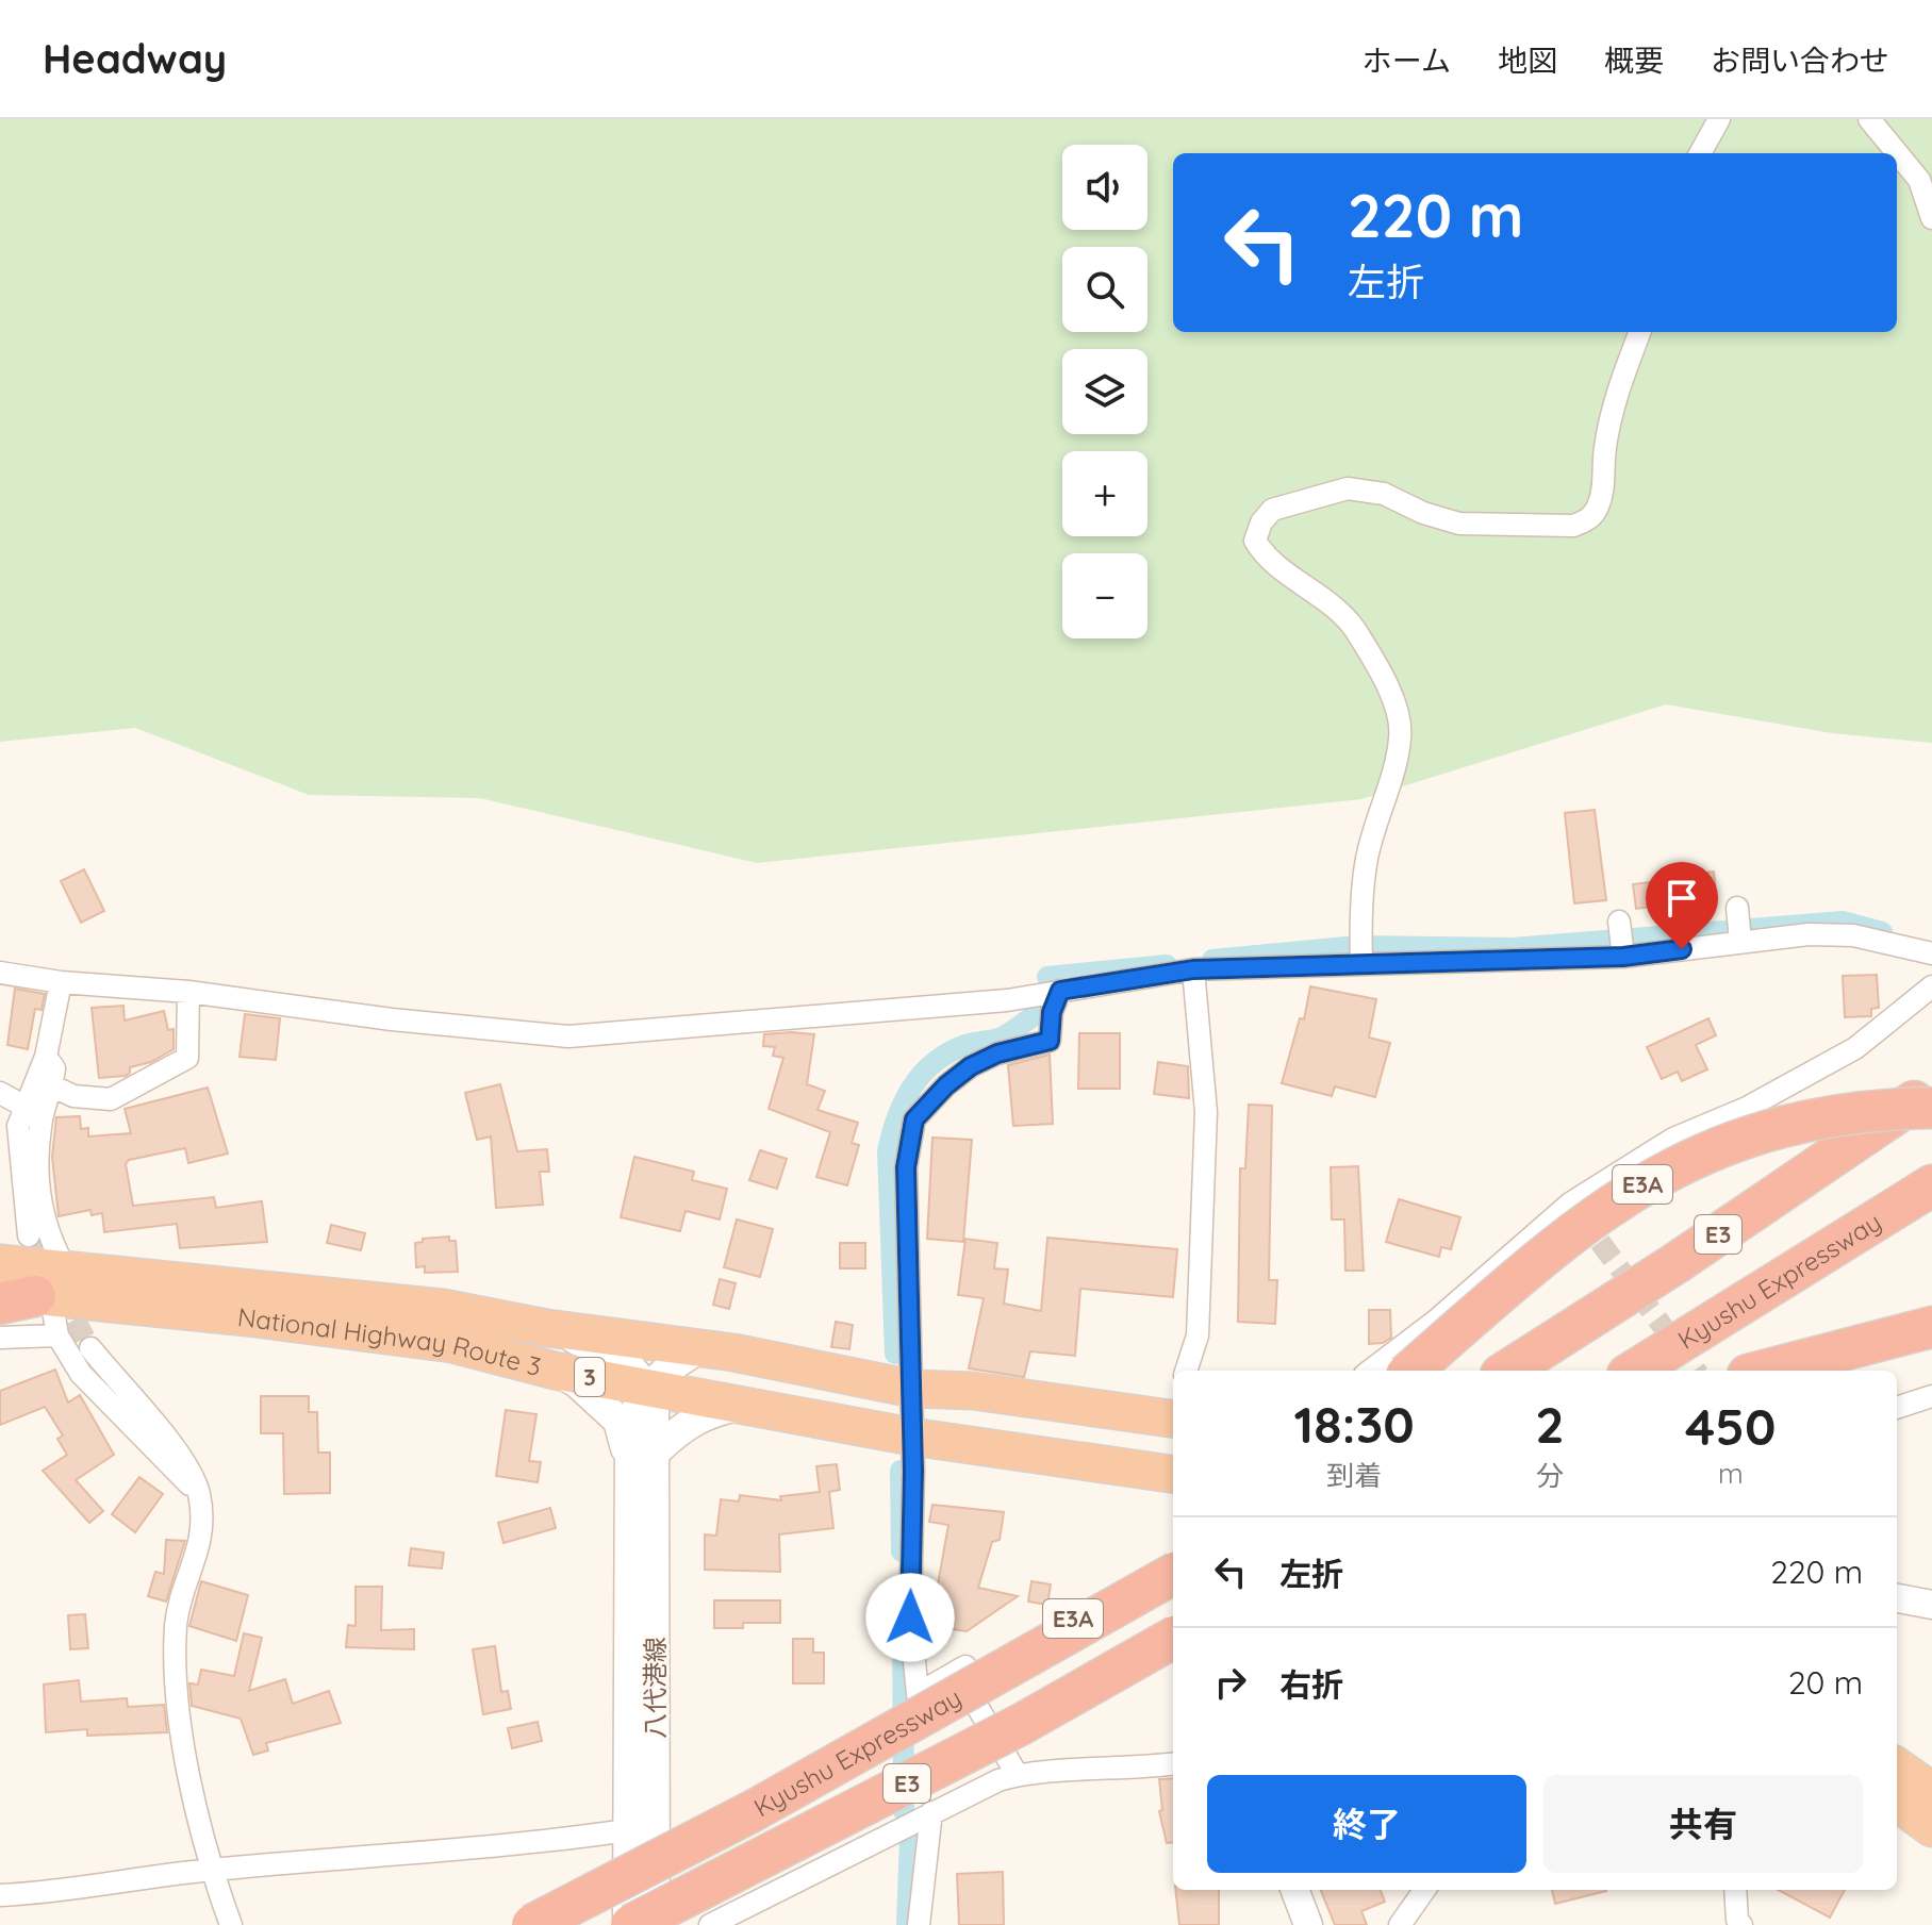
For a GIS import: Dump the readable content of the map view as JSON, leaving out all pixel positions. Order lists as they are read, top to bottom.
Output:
{
  "streets": {
    "highway": [
      "E3A",
      "E3",
      "Kyushu Expressway",
      "National Highway Route 3",
      "3"
    ],
    "main road": ["八代港線"]
  },
  "crossings": [
    ["E3A", "Kyushu Expressway"],
    ["Kyushu Expressway", "八代港線"],
    ["National Highway Route 3", "八代港線"]
  ],
  "page": {
    "header": "Headway",
    "nav": [
      "ホーム",
      "地図",
      "概要",
      "お問い合わせ"
    ],
    "map_buttons": ["+", "−"],
    "turn": ["220 m", "左折"],
    "eta": [
      "18:30",
      "到着",
      "2",
      "分",
      "450",
      "m"
    ],
    "list": [
      {
        "name": "左折",
        "value": "220 m"
      },
      {
        "name": "右折",
        "value": "20 m"
      }
    ],
    "buttons": ["終了", "共有"]
  }
}
